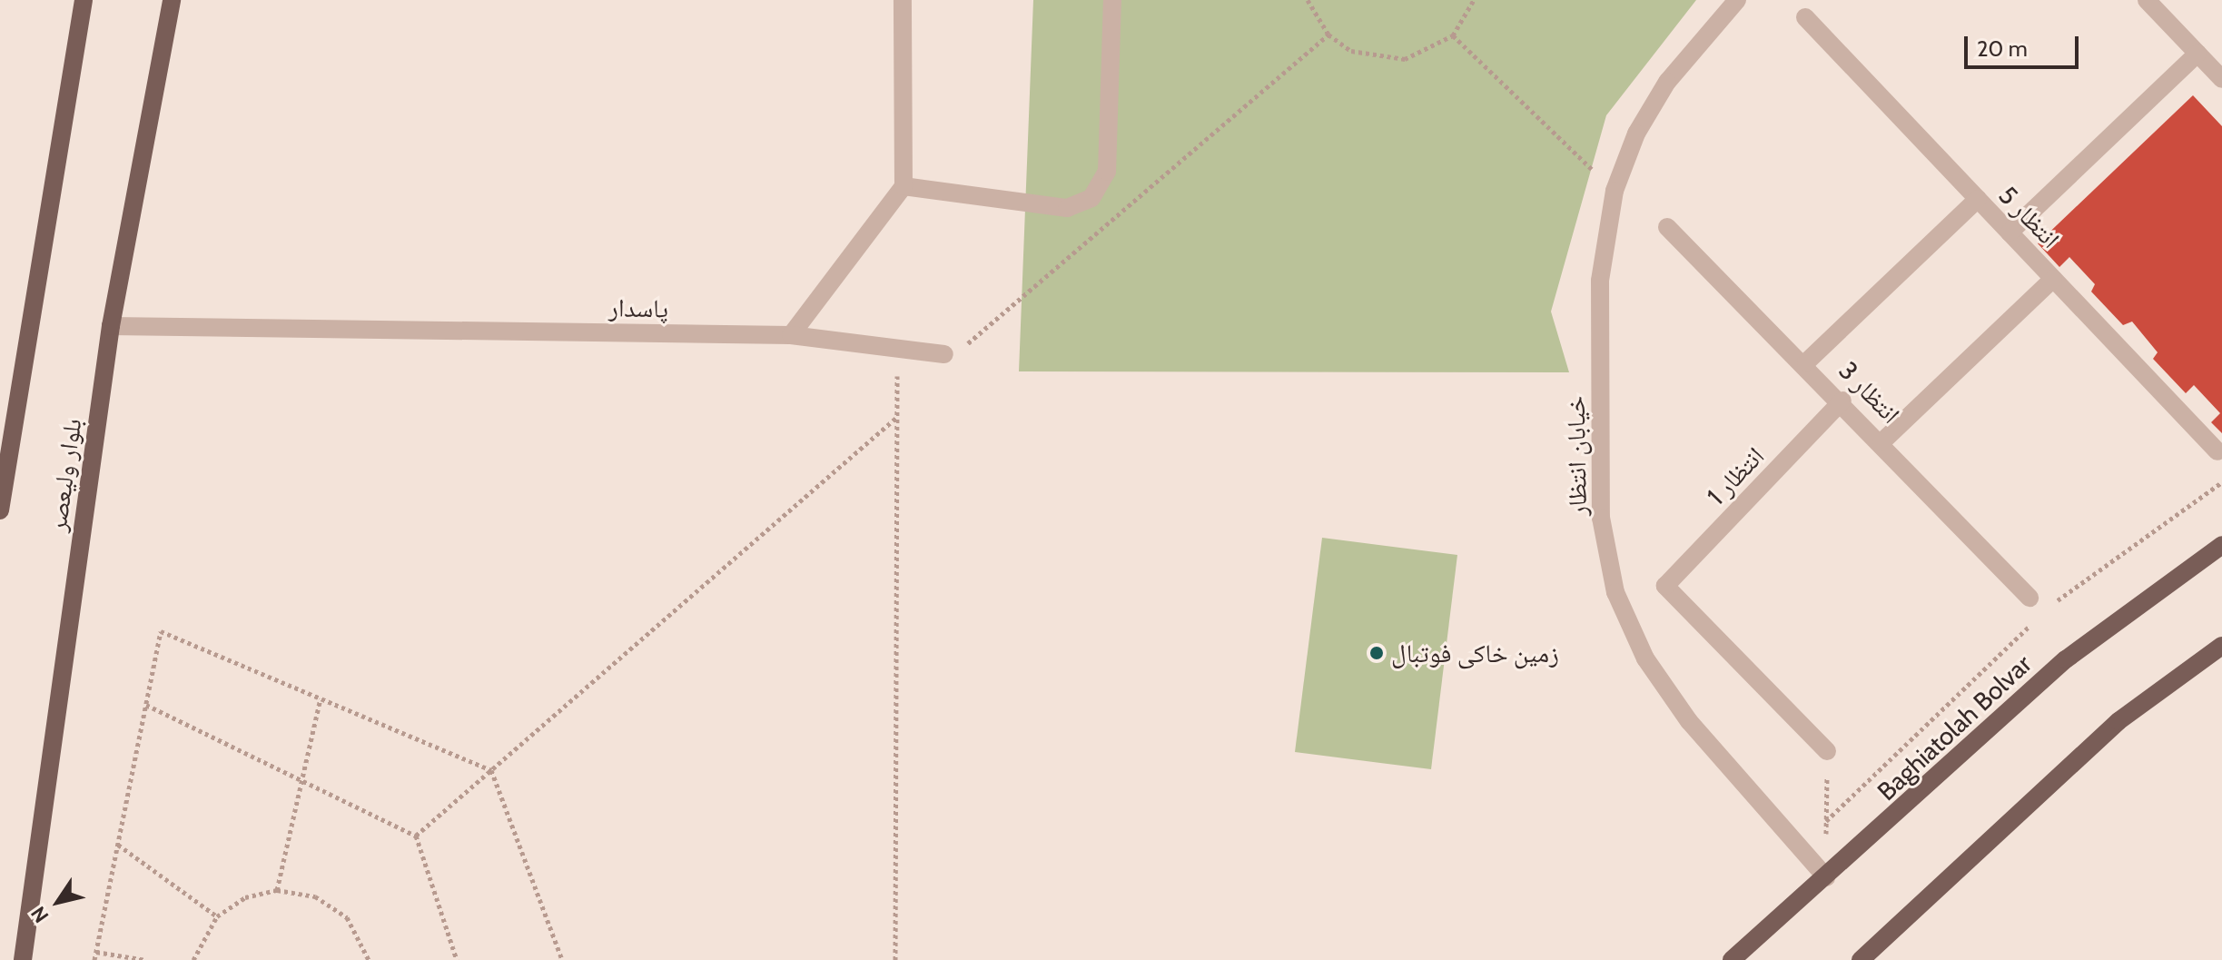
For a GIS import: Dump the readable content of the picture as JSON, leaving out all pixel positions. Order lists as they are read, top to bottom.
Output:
{
  "streets": {
    "main road": ["بلوار ولیعصر", "Baghiatolah Bolvar"],
    "street": [
      "انتظار 5",
      "پاسدار",
      "انتظار 3",
      "خیابان انتظار",
      "انتظار 1"
    ]
  },
  "crossings": [
    ["پاسدار", "بلوار ولیعصر"],
    ["انتظار 3", "انتظار 1"],
    ["خیابان انتظار", "Baghiatolah Bolvar"]
  ],
  "places": ["زمین خاکی فوتبال"],
  "scale_bar": "20 m",
  "north": "bottom left"
}
